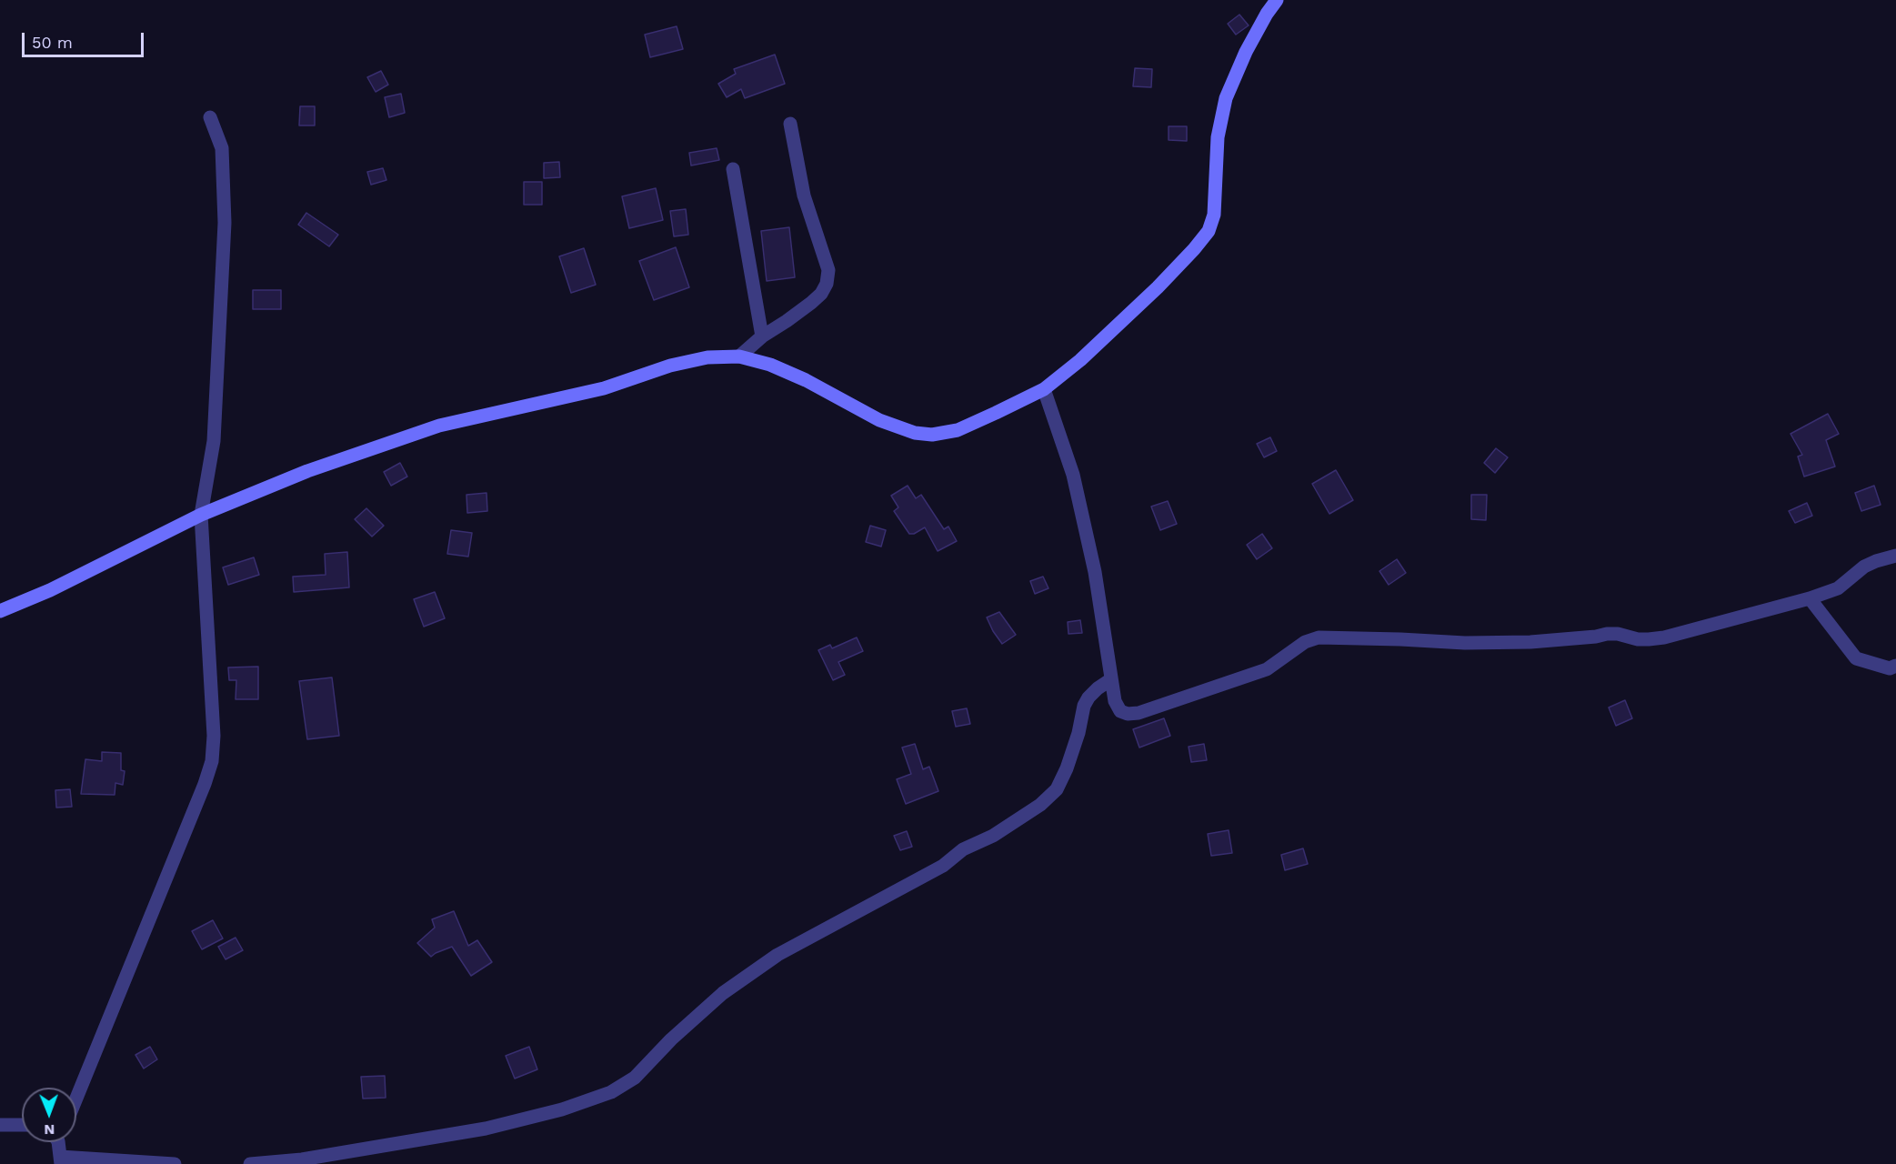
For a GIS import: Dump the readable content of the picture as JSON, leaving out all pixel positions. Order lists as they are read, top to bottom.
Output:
{
  "scale_bar": "50 m",
  "north": "bottom"
}
